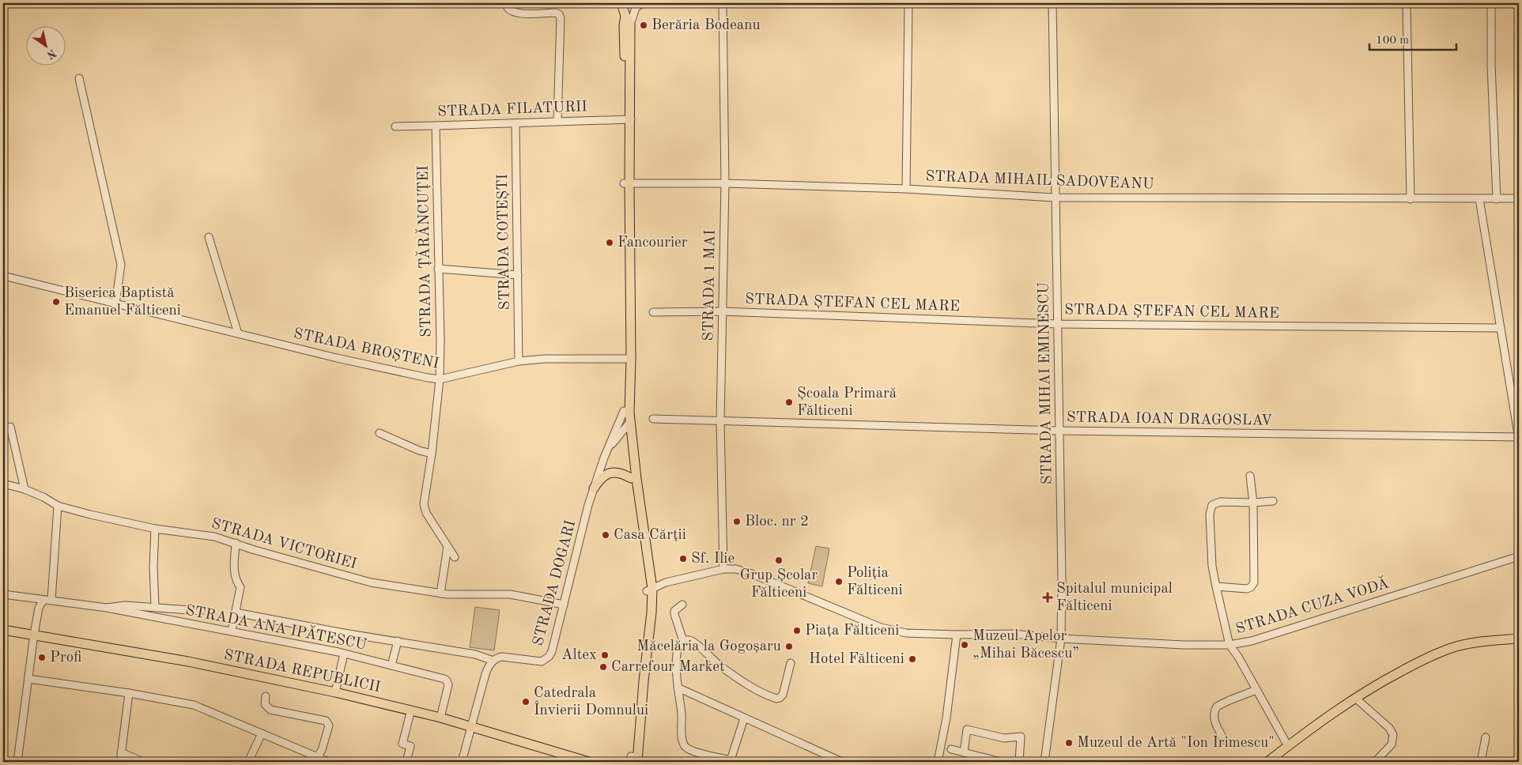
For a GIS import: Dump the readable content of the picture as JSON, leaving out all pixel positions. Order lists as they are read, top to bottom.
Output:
{
  "streets": {
    "main road": ["STRADA REPUBLICII"],
    "street": [
      "STRADA FILATURII",
      "STRADA MIHAIL SADOVEANU",
      "STRADA COTEȘTI",
      "STRADA ȚĂRĂNCUȚEI",
      "STRADA 1 MAI",
      "STRADA ȘTEFAN CEL MARE",
      "STRADA BROȘTENI",
      "STRADA MIHAI EMINESCU",
      "STRADA IOAN DRAGOSLAV",
      "STRADA VICTORIEI",
      "STRADA DOGARI",
      "STRADA CUZA VODĂ",
      "STRADA ANA IPĂTESCU"
    ]
  },
  "crossings": [
    ["STRADA FILATURII", "STRADA COTEȘTI"],
    ["STRADA FILATURII", "STRADA ȚĂRĂNCUȚEI"],
    ["STRADA MIHAIL SADOVEANU", "STRADA 1 MAI"],
    ["STRADA MIHAIL SADOVEANU", "STRADA MIHAI EMINESCU"],
    ["STRADA COTEȘTI", "STRADA BROȘTENI"],
    ["STRADA ȚĂRĂNCUȚEI", "STRADA BROȘTENI"],
    ["STRADA 1 MAI", "STRADA ȘTEFAN CEL MARE"],
    ["STRADA 1 MAI", "STRADA IOAN DRAGOSLAV"],
    ["STRADA 1 MAI", "STRADA CUZA VODĂ"],
    ["STRADA ȘTEFAN CEL MARE", "STRADA MIHAI EMINESCU"],
    ["STRADA MIHAI EMINESCU", "STRADA IOAN DRAGOSLAV"],
    ["STRADA MIHAI EMINESCU", "STRADA CUZA VODĂ"],
    ["STRADA VICTORIEI", "STRADA DOGARI"],
    ["STRADA ANA IPĂTESCU", "STRADA REPUBLICII"]
  ],
  "places": {
    "other": [
      "Berăria Bodeanu",
      "Fancourier",
      "Biserica Baptistă Emanuel Fălticeni",
      "Școala Primară Fălticeni",
      "Bloc. nr 2",
      "Casa Cărții",
      "Sf. Ilie",
      "Grup Școlar Fălticeni",
      "Poliția Fălticeni",
      "Piața Fălticeni",
      "Muzeul Apelor „Mihai Băcescu”",
      "Măcelăria la Gogoșaru",
      "Altex",
      "Profi",
      "Hotel Fălticeni",
      "Carrefour Market",
      "Catedrala Învierii Domnului",
      "Muzeul de Artă \"Ion Irimescu\""
    ],
    "health": ["Spitalul municipal Fălticeni"]
  },
  "scale_bar": "100 m",
  "north": "bottom right"
}
